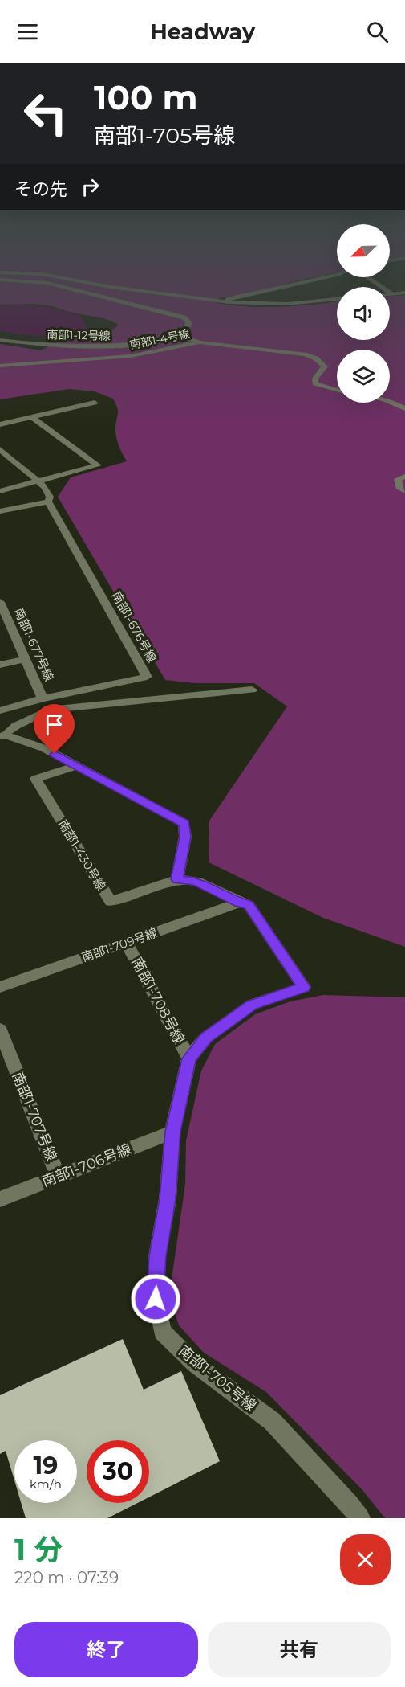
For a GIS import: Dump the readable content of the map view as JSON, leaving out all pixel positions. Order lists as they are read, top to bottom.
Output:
{
  "streets": {
    "street": [
      "南部1-12号線",
      "南部1-4号線",
      "南部1-676号線",
      "南部1-677号線",
      "南部1-430号線",
      "南部1-709号線",
      "南部1-708号線",
      "南部1-707号線",
      "南部1-706号線",
      "南部1-705号線"
    ]
  },
  "crossings": [
    ["南部1-676号線", "南部1-677号線"],
    ["南部1-430号線", "南部1-705号線"],
    ["南部1-709号線", "南部1-708号線"],
    ["南部1-709号線", "南部1-705号線"],
    ["南部1-708号線", "南部1-705号線"],
    ["南部1-707号線", "南部1-706号線"],
    ["南部1-706号線", "南部1-705号線"]
  ],
  "north": "bottom left",
  "page": {
    "header": "Headway",
    "turn": ["100 m", "南部1-705号線"],
    "then": "その先",
    "speed": "19 km/h",
    "limit": "30",
    "heading": ["1 分", "220 m · 07:39"],
    "buttons": ["終了", "共有"]
  }
}
